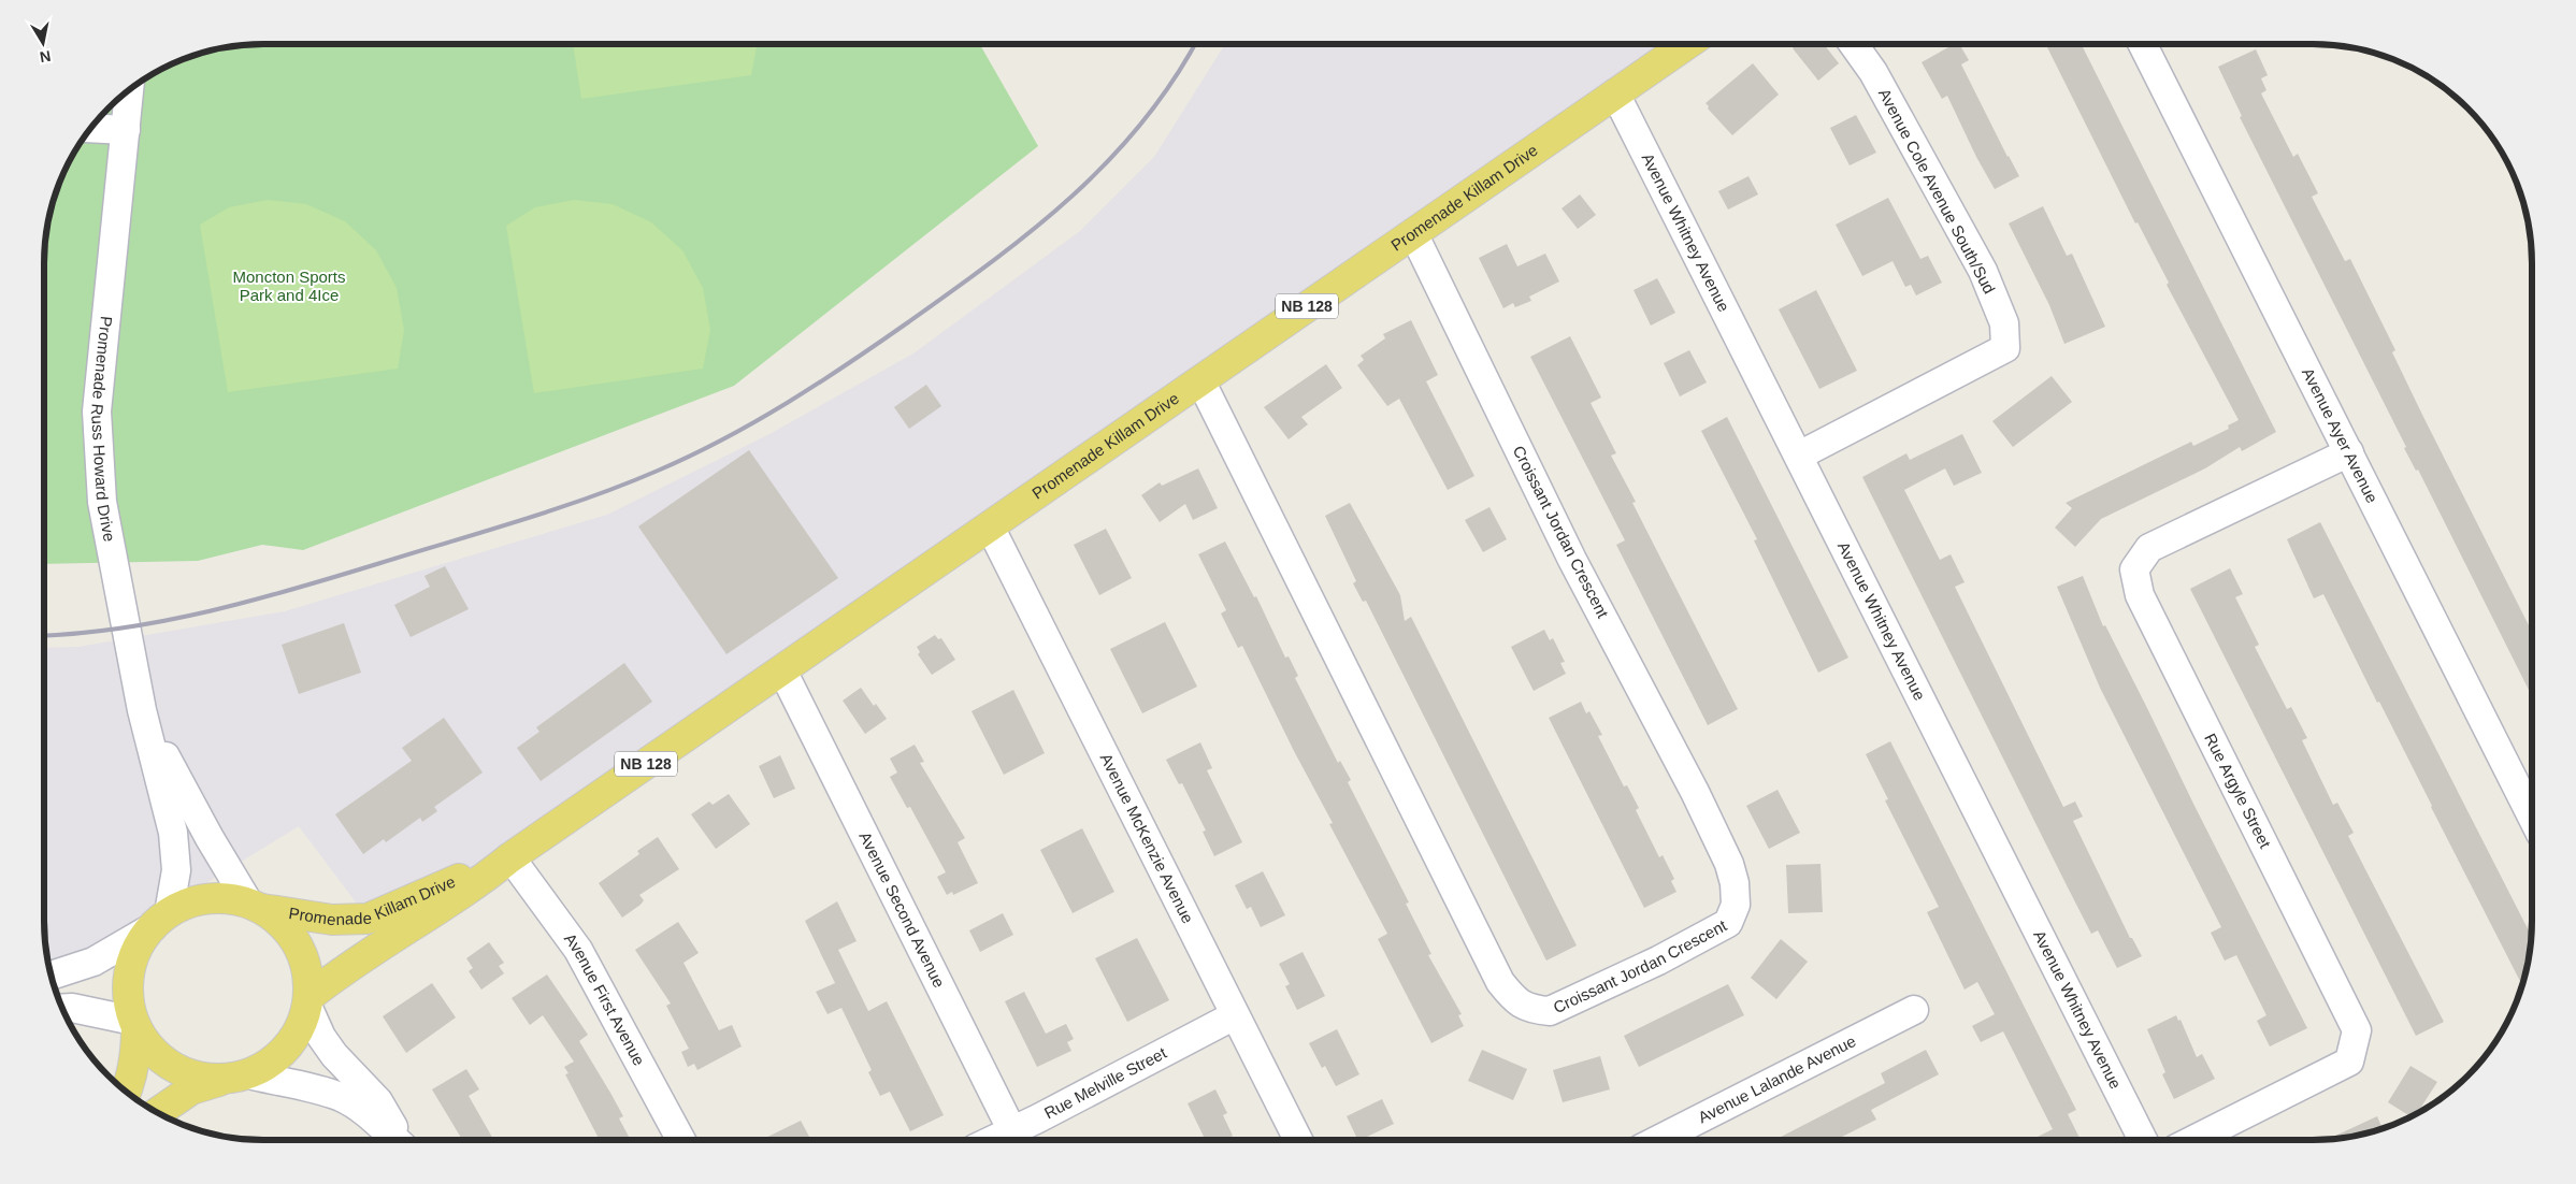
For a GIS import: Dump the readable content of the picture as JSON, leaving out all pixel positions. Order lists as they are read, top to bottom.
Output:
{
  "streets": {
    "main road": ["Promenade Killam Drive", "NB 128"],
    "street": [
      "Avenue Cole Avenue South/Sud",
      "Avenue Whitney Avenue",
      "Promenade Russ Howard Drive",
      "Avenue Ayer Avenue",
      "Croissant Jordan Crescent",
      "Rue Argyle Street",
      "Avenue McKenzie Avenue",
      "Avenue Second Avenue",
      "Avenue First Avenue",
      "Avenue Lalande Avenue",
      "Rue Melville Street"
    ]
  },
  "crossings": [
    ["Avenue Cole Avenue South/Sud", "Avenue Whitney Avenue"],
    ["Promenade Killam Drive", "Avenue Whitney Avenue"],
    ["Promenade Killam Drive", "Promenade Russ Howard Drive"],
    ["Promenade Killam Drive", "Croissant Jordan Crescent"],
    ["Promenade Killam Drive", "Avenue McKenzie Avenue"],
    ["Promenade Killam Drive", "Avenue Second Avenue"],
    ["Promenade Killam Drive", "Avenue First Avenue"],
    ["Avenue Ayer Avenue", "Rue Argyle Street"],
    ["Avenue McKenzie Avenue", "Rue Melville Street"],
    ["Avenue Second Avenue", "Rue Melville Street"]
  ],
  "parks": ["Moncton Sports Park and 4Ice"],
  "north": "bottom"
}
